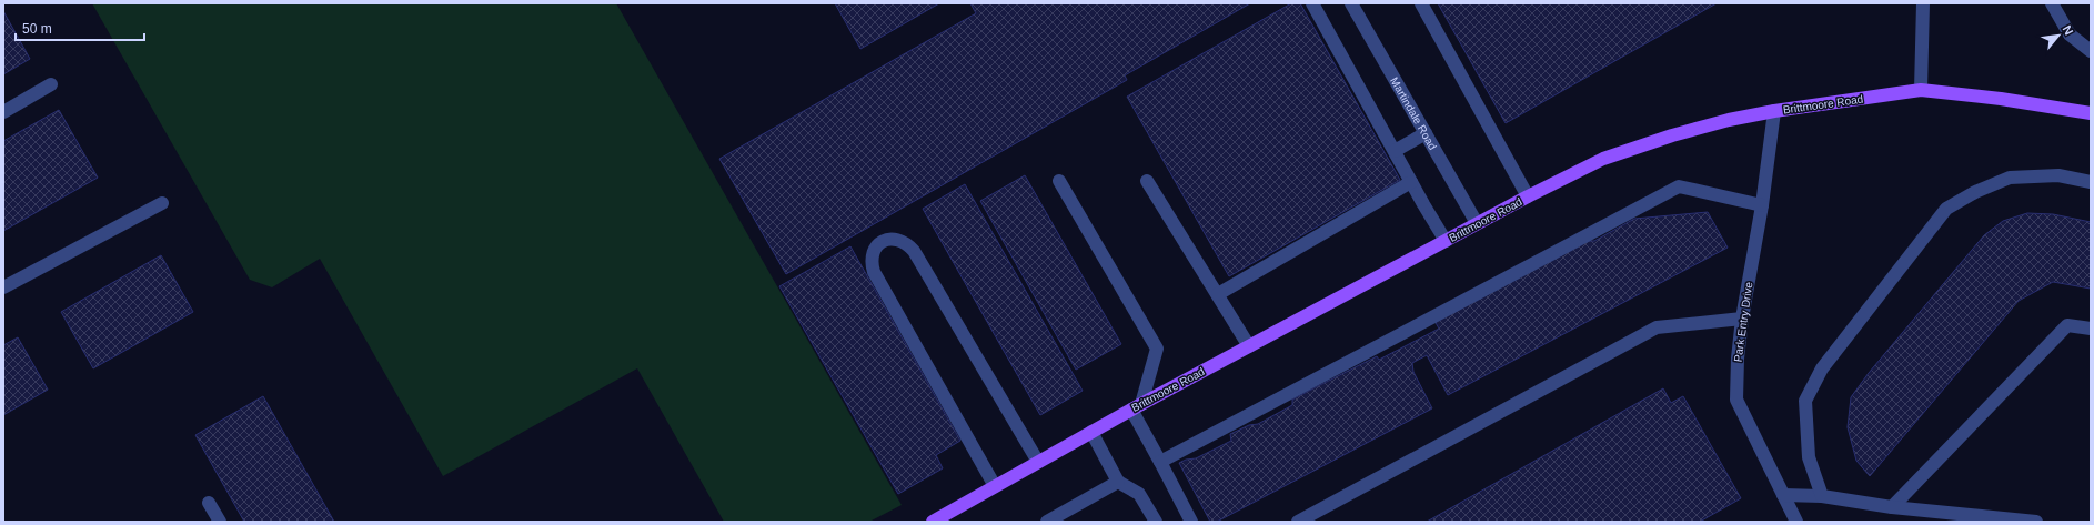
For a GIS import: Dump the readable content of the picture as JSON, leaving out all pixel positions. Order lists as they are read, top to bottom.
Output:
{
  "streets": {
    "main road": ["Brittmoore Road"],
    "street": ["Martindale Road", "Park Entry Drive"]
  },
  "crossings": [
    ["Brittmoore Road", "Martindale Road"],
    ["Brittmoore Road", "Park Entry Drive"]
  ],
  "scale_bar": "50 m",
  "north": "top right"
}
